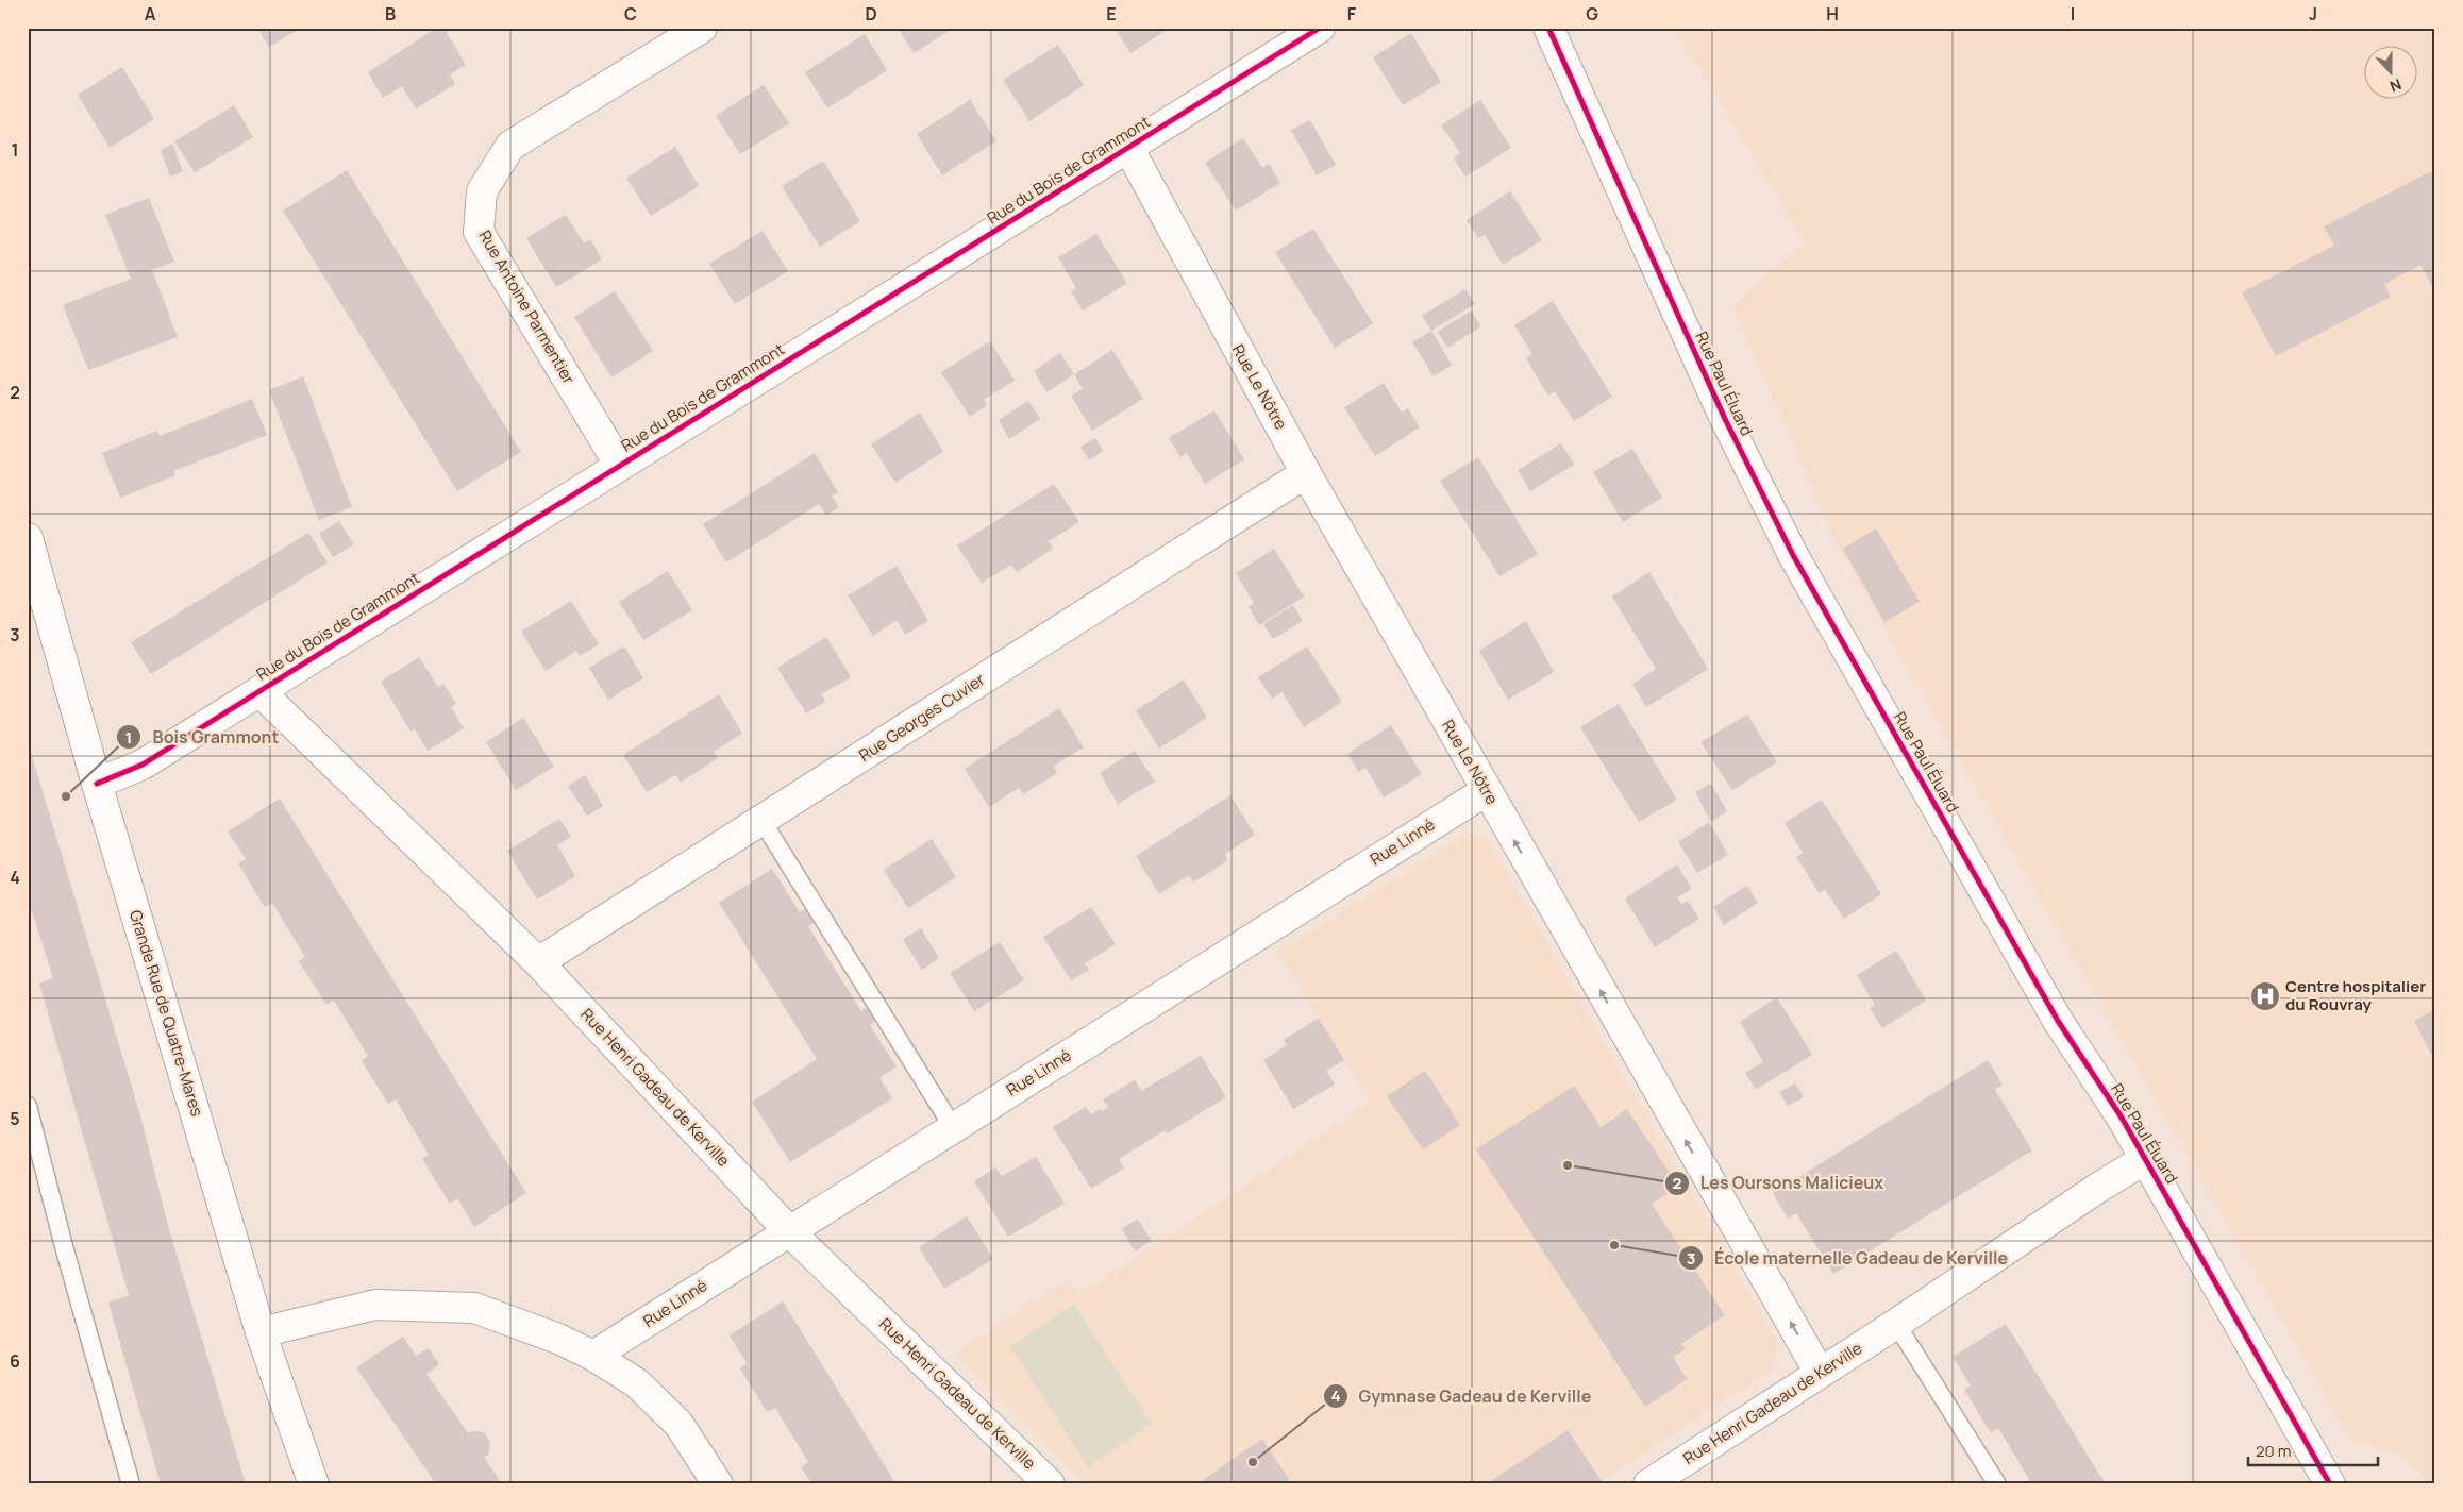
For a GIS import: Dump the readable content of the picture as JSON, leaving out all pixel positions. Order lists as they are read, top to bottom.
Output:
{
  "streets": {
    "street": [
      "Rue du Bois de Grammont",
      "Rue Antoine Parmentier",
      "Rue Paul Éluard",
      "Rue Le Nôtre",
      "Rue Georges Cuvier",
      "Rue Linné",
      "Grande Rue de Quatre-Mares",
      "Rue Henri Gadeau de Kerville"
    ]
  },
  "crossings": [
    ["Rue du Bois de Grammont", "Rue Antoine Parmentier"],
    ["Rue du Bois de Grammont", "Rue Le Nôtre"],
    ["Rue du Bois de Grammont", "Grande Rue de Quatre-Mares"],
    ["Rue du Bois de Grammont", "Rue Henri Gadeau de Kerville"],
    ["Rue Paul Éluard", "Rue Henri Gadeau de Kerville"],
    ["Rue Le Nôtre", "Rue Georges Cuvier"],
    ["Rue Le Nôtre", "Rue Linné"],
    ["Rue Le Nôtre", "Rue Henri Gadeau de Kerville"],
    ["Rue Georges Cuvier", "Rue Henri Gadeau de Kerville"],
    ["Rue Linné", "Rue Henri Gadeau de Kerville"]
  ],
  "one_way": ["Rue Le Nôtre"],
  "places": {
    "other": [
      "Bois Grammont",
      "Les Oursons Malicieux",
      "École maternelle Gadeau de Kerville",
      "Gymnase Gadeau de Kerville"
    ],
    "hospital": ["Centre hospitalier du Rouvray"]
  },
  "scale_bar": "20 m",
  "north": "bottom",
  "grid": {
    "columns": [
      "A",
      "B",
      "C",
      "D",
      "E",
      "F",
      "G",
      "H",
      "I",
      "J"
    ],
    "rows": [
      "1",
      "2",
      "3",
      "4",
      "5",
      "6"
    ]
  }
}
